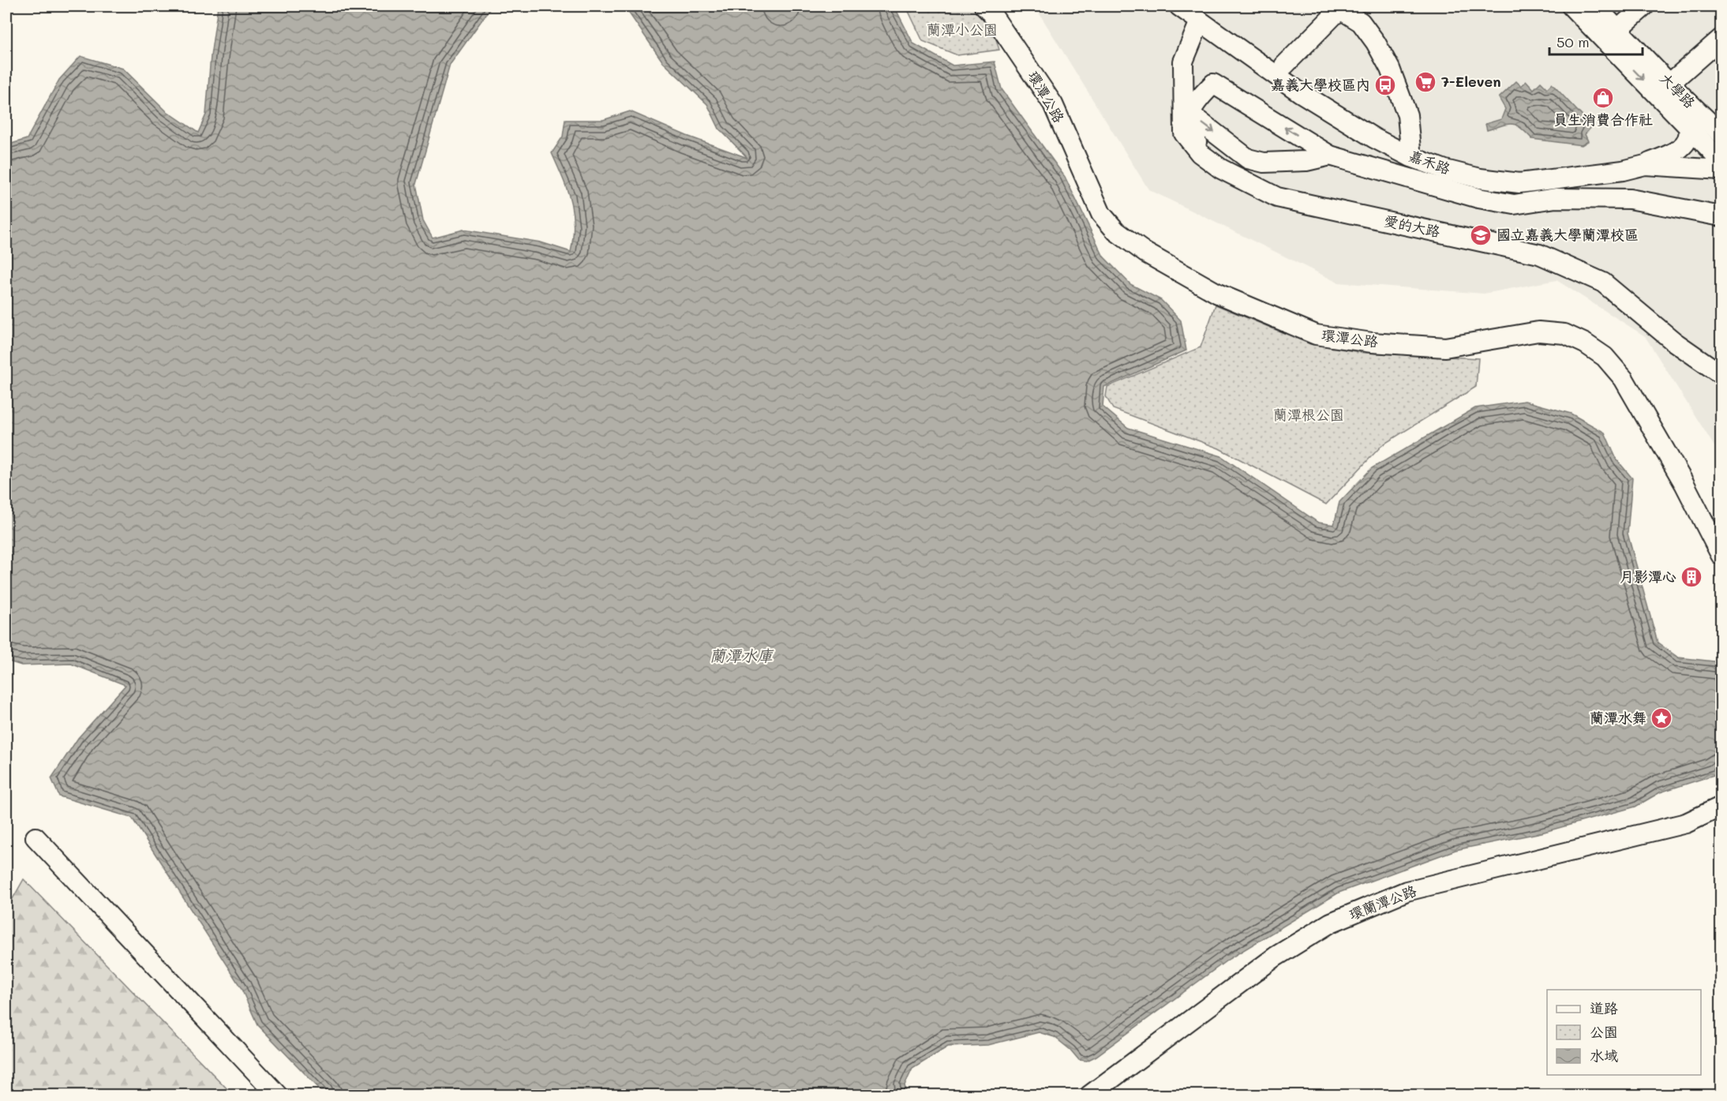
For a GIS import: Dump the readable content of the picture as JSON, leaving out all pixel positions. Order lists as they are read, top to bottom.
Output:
{
  "streets": {
    "street": [
      "大學路",
      "環潭公路",
      "嘉禾路",
      "愛的大路",
      "環蘭潭公路"
    ]
  },
  "water": ["蘭潭水庫"],
  "parks": ["蘭潭小公園", "蘭潭根公園"],
  "places": {
    "supermarket": ["7-Eleven"],
    "bus stop": ["嘉義大學校區內"],
    "shop": ["員生消費合作社"],
    "school or university": ["國立嘉義大學蘭潭校區"],
    "building": ["月影潭心"],
    "place": ["蘭潭水舞"]
  },
  "legend": ["道路", "公園", "水域"],
  "scale_bar": "50 m"
}
